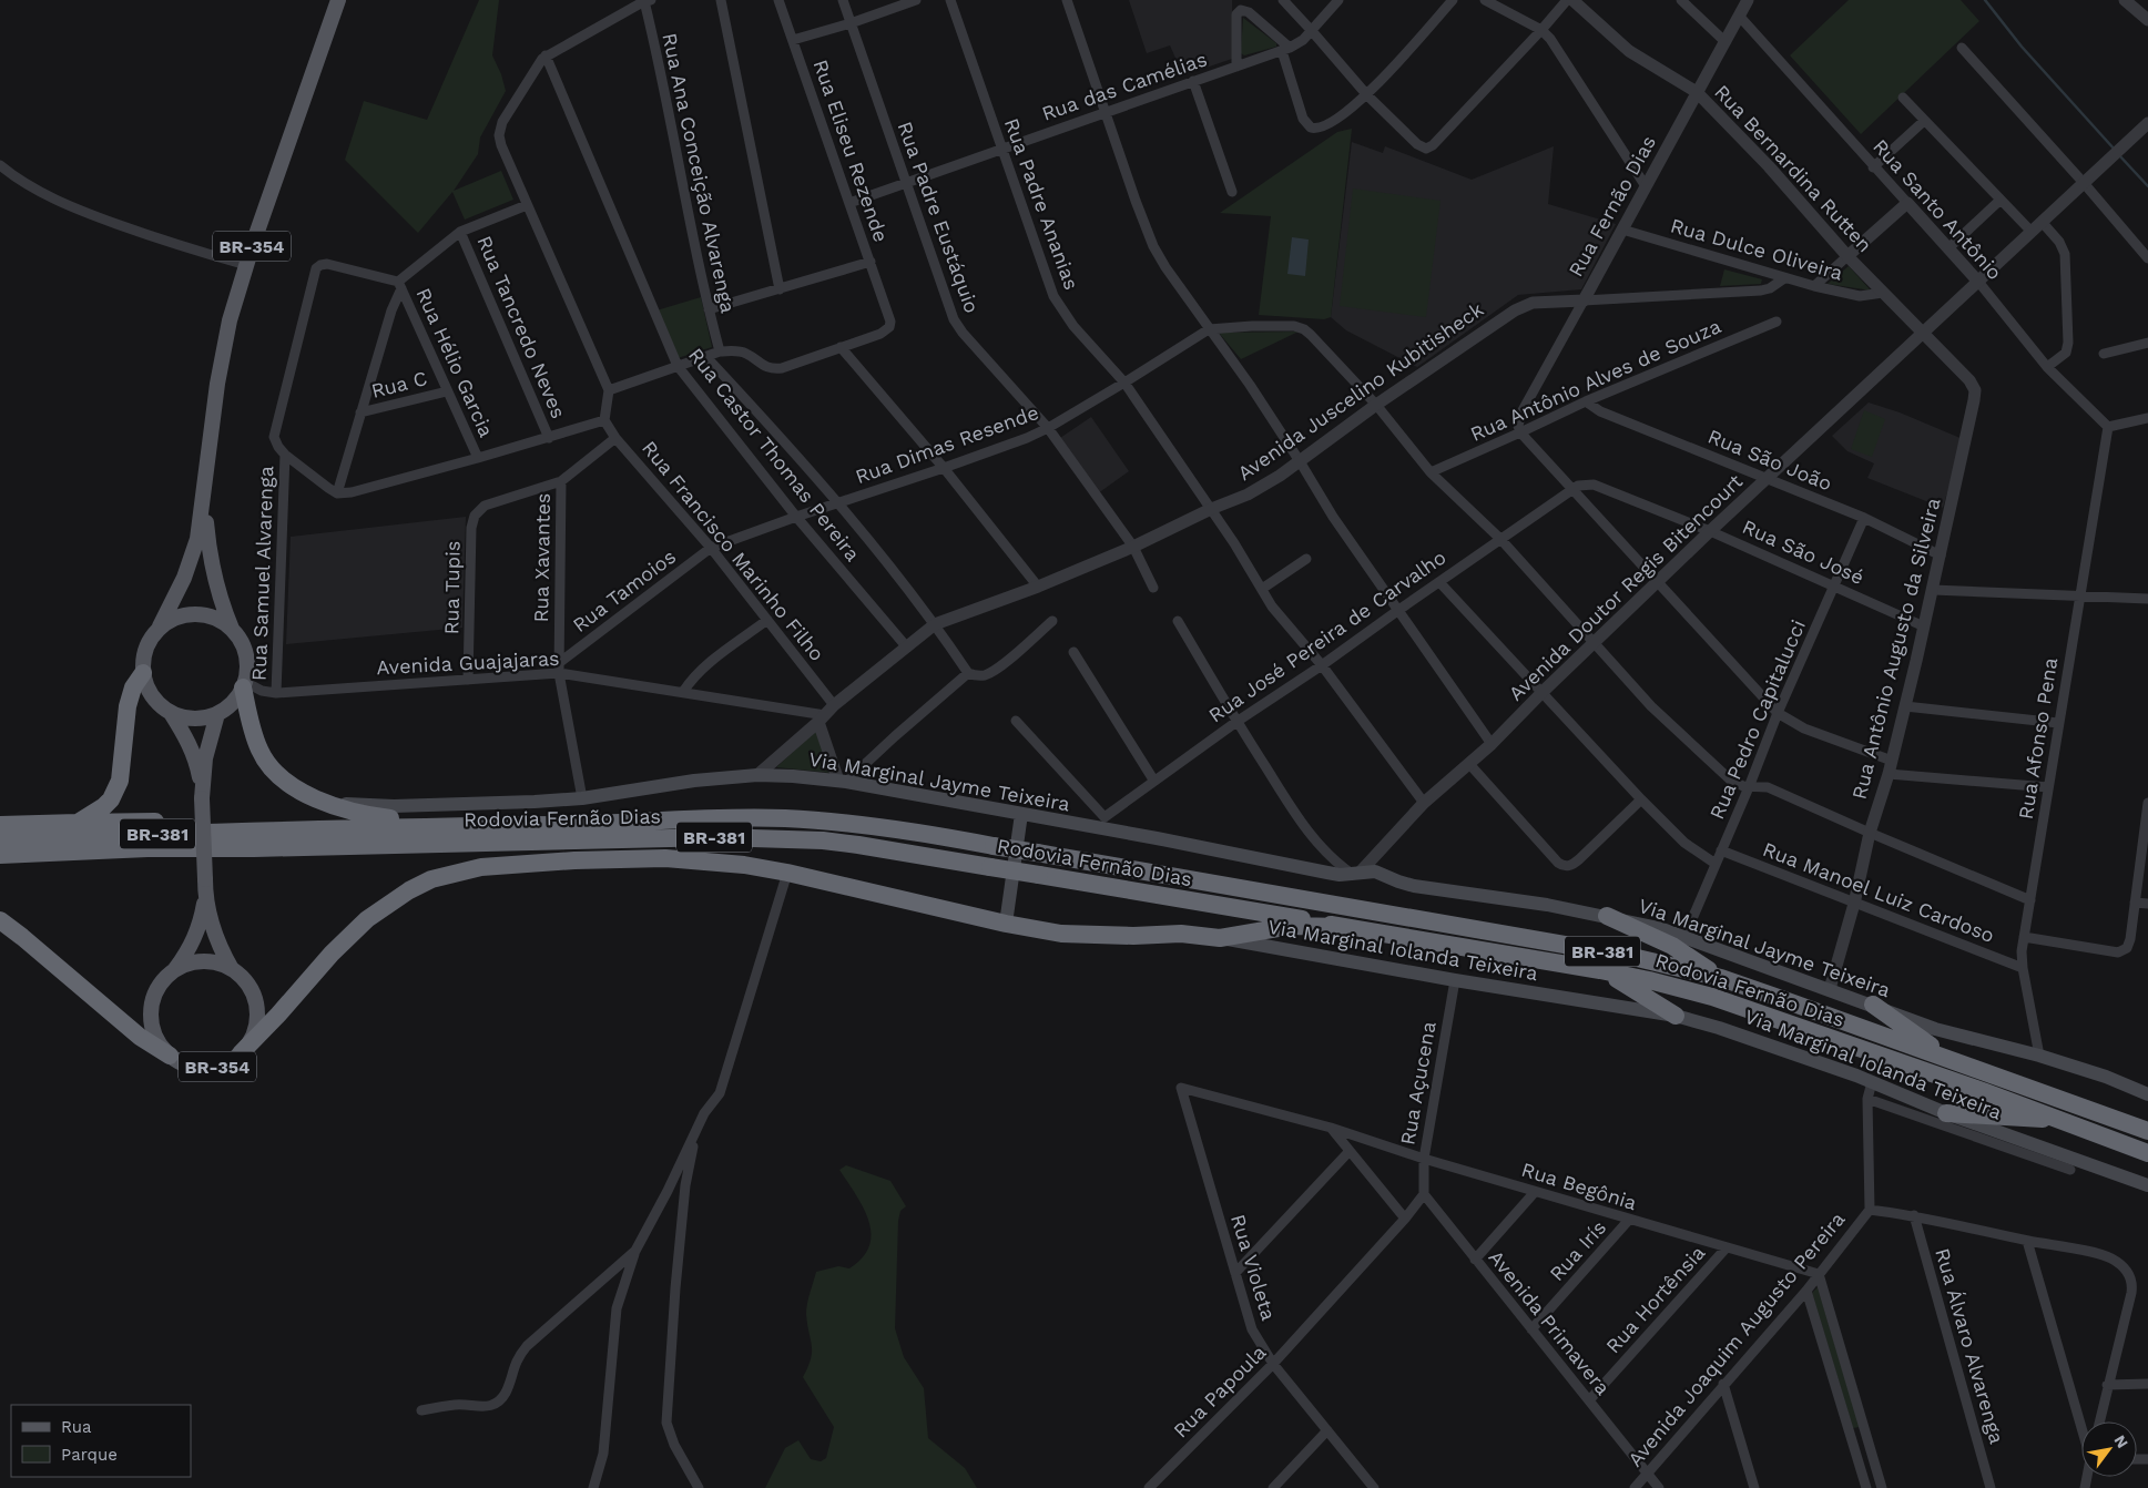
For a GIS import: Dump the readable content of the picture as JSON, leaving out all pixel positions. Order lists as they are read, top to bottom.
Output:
{
  "streets": {
    "highway": ["Rodovia Fernão Dias", "BR-381"],
    "main road": ["BR-354", "Via Marginal Jayme Teixeira", "Via Marginal Iolanda Teixeira"],
    "street": [
      "Rua das Camélias",
      "Rua Eliseu Rezende",
      "Rua Bernardina Rutten",
      "Rua Ana Conceição Alvarenga",
      "Rua Padre Ananias",
      "Rua Fernão Dias",
      "Rua Santo Antônio",
      "Rua Padre Eustáquio",
      "Rua Dulce Oliveira",
      "Rua Tancredo Neves",
      "Rua Hélio Garcia",
      "Rua Antônio Alves de Souza",
      "Rua C",
      "Avenida Juscelino Kubitisheck",
      "Rua Dimas Resende",
      "Rua Castor Thomas Pereira",
      "Rua São João",
      "Rua Francisco Marinho Filho",
      "Rua São José",
      "Rua Xavantes",
      "Rua Samuel Alvarenga",
      "Rua Tupis",
      "Avenida Doutor Regis Bitencourt",
      "Rua Tamoios",
      "Rua José Pereira de Carvalho",
      "Rua Antônio Augusto da Silveira",
      "Avenida Guajajaras",
      "Rua Pedro Capitalucci",
      "Rua Afonso Pena",
      "Rua Manoel Luiz Cardoso",
      "Rua Açucena",
      "Rua Begônia",
      "Rua Irís",
      "Rua Violeta",
      "Rua Hortênsia",
      "Avenida Primavera",
      "Avenida Joaquim Augusto Pereira",
      "Rua Álvaro Alvarenga",
      "Rua Papoula"
    ]
  },
  "crossings": [
    ["Rua das Camélias", "Rua Eliseu Rezende"],
    ["Rua das Camélias", "Rua Padre Ananias"],
    ["Rua das Camélias", "Rua Padre Eustáquio"],
    ["Rua Bernardina Rutten", "Rua Fernão Dias"],
    ["Rua Bernardina Rutten", "Rua Dulce Oliveira"],
    ["Rua Bernardina Rutten", "Avenida Doutor Regis Bitencourt"],
    ["Rua Bernardina Rutten", "Rua Antônio Augusto da Silveira"],
    ["Rua Padre Ananias", "Avenida Juscelino Kubitisheck"],
    ["Rua Padre Ananias", "Rua Dimas Resende"],
    ["Rua Padre Ananias", "Avenida Doutor Regis Bitencourt"],
    ["Rua Padre Ananias", "Rua José Pereira de Carvalho"],
    ["Rua Fernão Dias", "Rua Santo Antônio"],
    ["Rua Fernão Dias", "Rua Dulce Oliveira"],
    ["Rua Fernão Dias", "Rua Antônio Alves de Souza"],
    ["Rua Fernão Dias", "Avenida Juscelino Kubitisheck"],
    ["Rua Santo Antônio", "Avenida Doutor Regis Bitencourt"],
    ["Rua Santo Antônio", "Rua Afonso Pena"],
    ["Rua Padre Eustáquio", "Avenida Juscelino Kubitisheck"],
    ["Rua Padre Eustáquio", "Rua Dimas Resende"],
    ["BR-354", "Avenida Guajajaras"],
    ["Rua Hélio Garcia", "Rua C"],
    ["Rua Antônio Alves de Souza", "Rua São João"],
    ["Avenida Juscelino Kubitisheck", "Rua Castor Thomas Pereira"],
    ["Avenida Juscelino Kubitisheck", "Rua Francisco Marinho Filho"],
    ["Avenida Juscelino Kubitisheck", "Avenida Guajajaras"],
    ["Avenida Juscelino Kubitisheck", "Via Marginal Jayme Teixeira"],
    ["Rua Dimas Resende", "Rua Castor Thomas Pereira"],
    ["Rua Dimas Resende", "Rua Francisco Marinho Filho"],
    ["Rua Dimas Resende", "Rua Tamoios"],
    ["Rua São João", "Avenida Doutor Regis Bitencourt"],
    ["Rua São João", "Rua Antônio Augusto da Silveira"],
    ["Rua São João", "Rua Pedro Capitalucci"],
    ["Rua Francisco Marinho Filho", "Rua Tamoios"],
    ["Rua São José", "Avenida Doutor Regis Bitencourt"],
    ["Rua São José", "Rua José Pereira de Carvalho"],
    ["Rua São José", "Rua Antônio Augusto da Silveira"],
    ["Rua São José", "Rua Pedro Capitalucci"],
    ["Rua Xavantes", "Rua Tupis"],
    ["Rua Xavantes", "Rua Tamoios"],
    ["Rua Xavantes", "Avenida Guajajaras"],
    ["Rua Xavantes", "Via Marginal Jayme Teixeira"],
    ["Rua Samuel Alvarenga", "Avenida Guajajaras"],
    ["Rua Tupis", "Avenida Guajajaras"],
    ["Avenida Doutor Regis Bitencourt", "Rua Antônio Augusto da Silveira"],
    ["Avenida Doutor Regis Bitencourt", "Via Marginal Jayme Teixeira"],
    ["Rua Antônio Augusto da Silveira", "Via Marginal Jayme Teixeira"],
    ["Rua Antônio Augusto da Silveira", "Rua Manoel Luiz Cardoso"],
    ["Rua Pedro Capitalucci", "Via Marginal Jayme Teixeira"],
    ["Rua Pedro Capitalucci", "Rua Manoel Luiz Cardoso"],
    ["Rua Afonso Pena", "Via Marginal Jayme Teixeira"],
    ["Rua Afonso Pena", "Rua Manoel Luiz Cardoso"],
    ["Via Marginal Iolanda Teixeira", "Rua Açucena"],
    ["Via Marginal Iolanda Teixeira", "Avenida Joaquim Augusto Pereira"],
    ["Rua Açucena", "Rua Begônia"],
    ["Rua Açucena", "Avenida Primavera"],
    ["Rua Açucena", "Rua Papoula"],
    ["Rua Begônia", "Rua Irís"],
    ["Rua Begônia", "Rua Violeta"],
    ["Rua Begônia", "Rua Hortênsia"],
    ["Rua Begônia", "Avenida Joaquim Augusto Pereira"],
    ["Rua Irís", "Avenida Primavera"],
    ["Rua Violeta", "Rua Papoula"],
    ["Rua Hortênsia", "Avenida Primavera"],
    ["Avenida Primavera", "Avenida Joaquim Augusto Pereira"],
    ["Avenida Primavera", "Rua Papoula"]
  ],
  "legend": ["Rua", "Parque"],
  "north": "top right"
}
